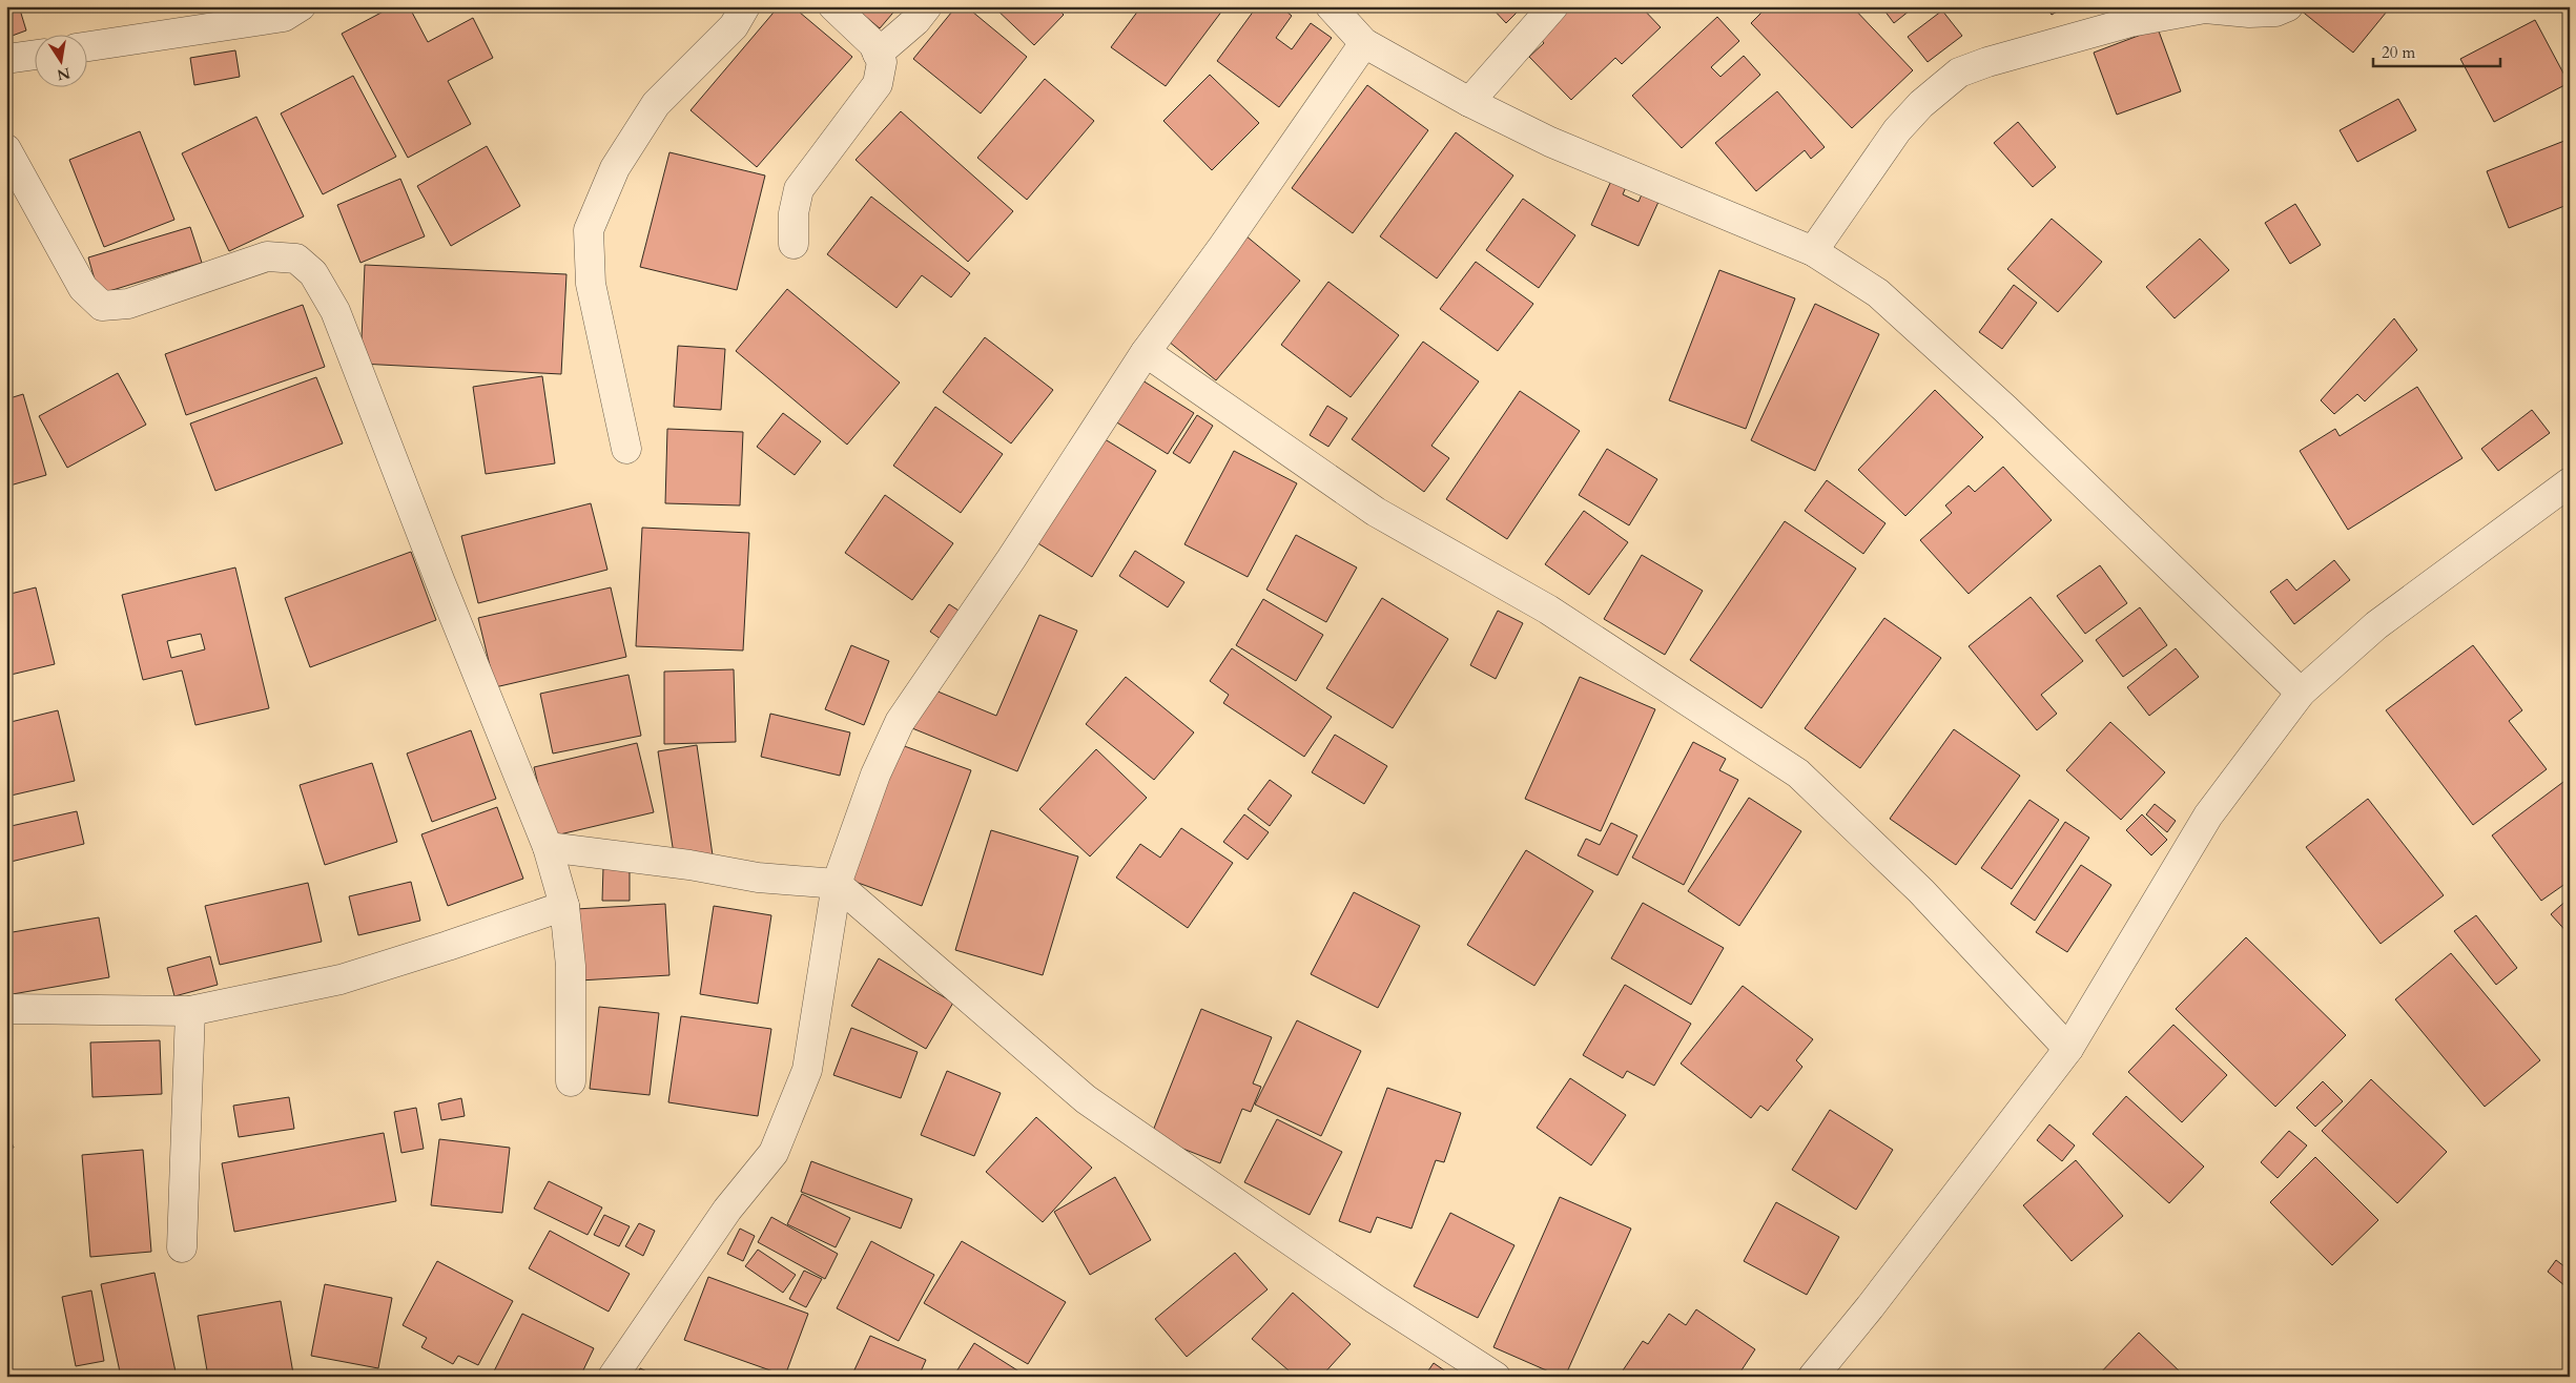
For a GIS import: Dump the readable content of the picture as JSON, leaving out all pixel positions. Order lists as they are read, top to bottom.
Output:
{
  "scale_bar": "20 m",
  "north": "bottom"
}
